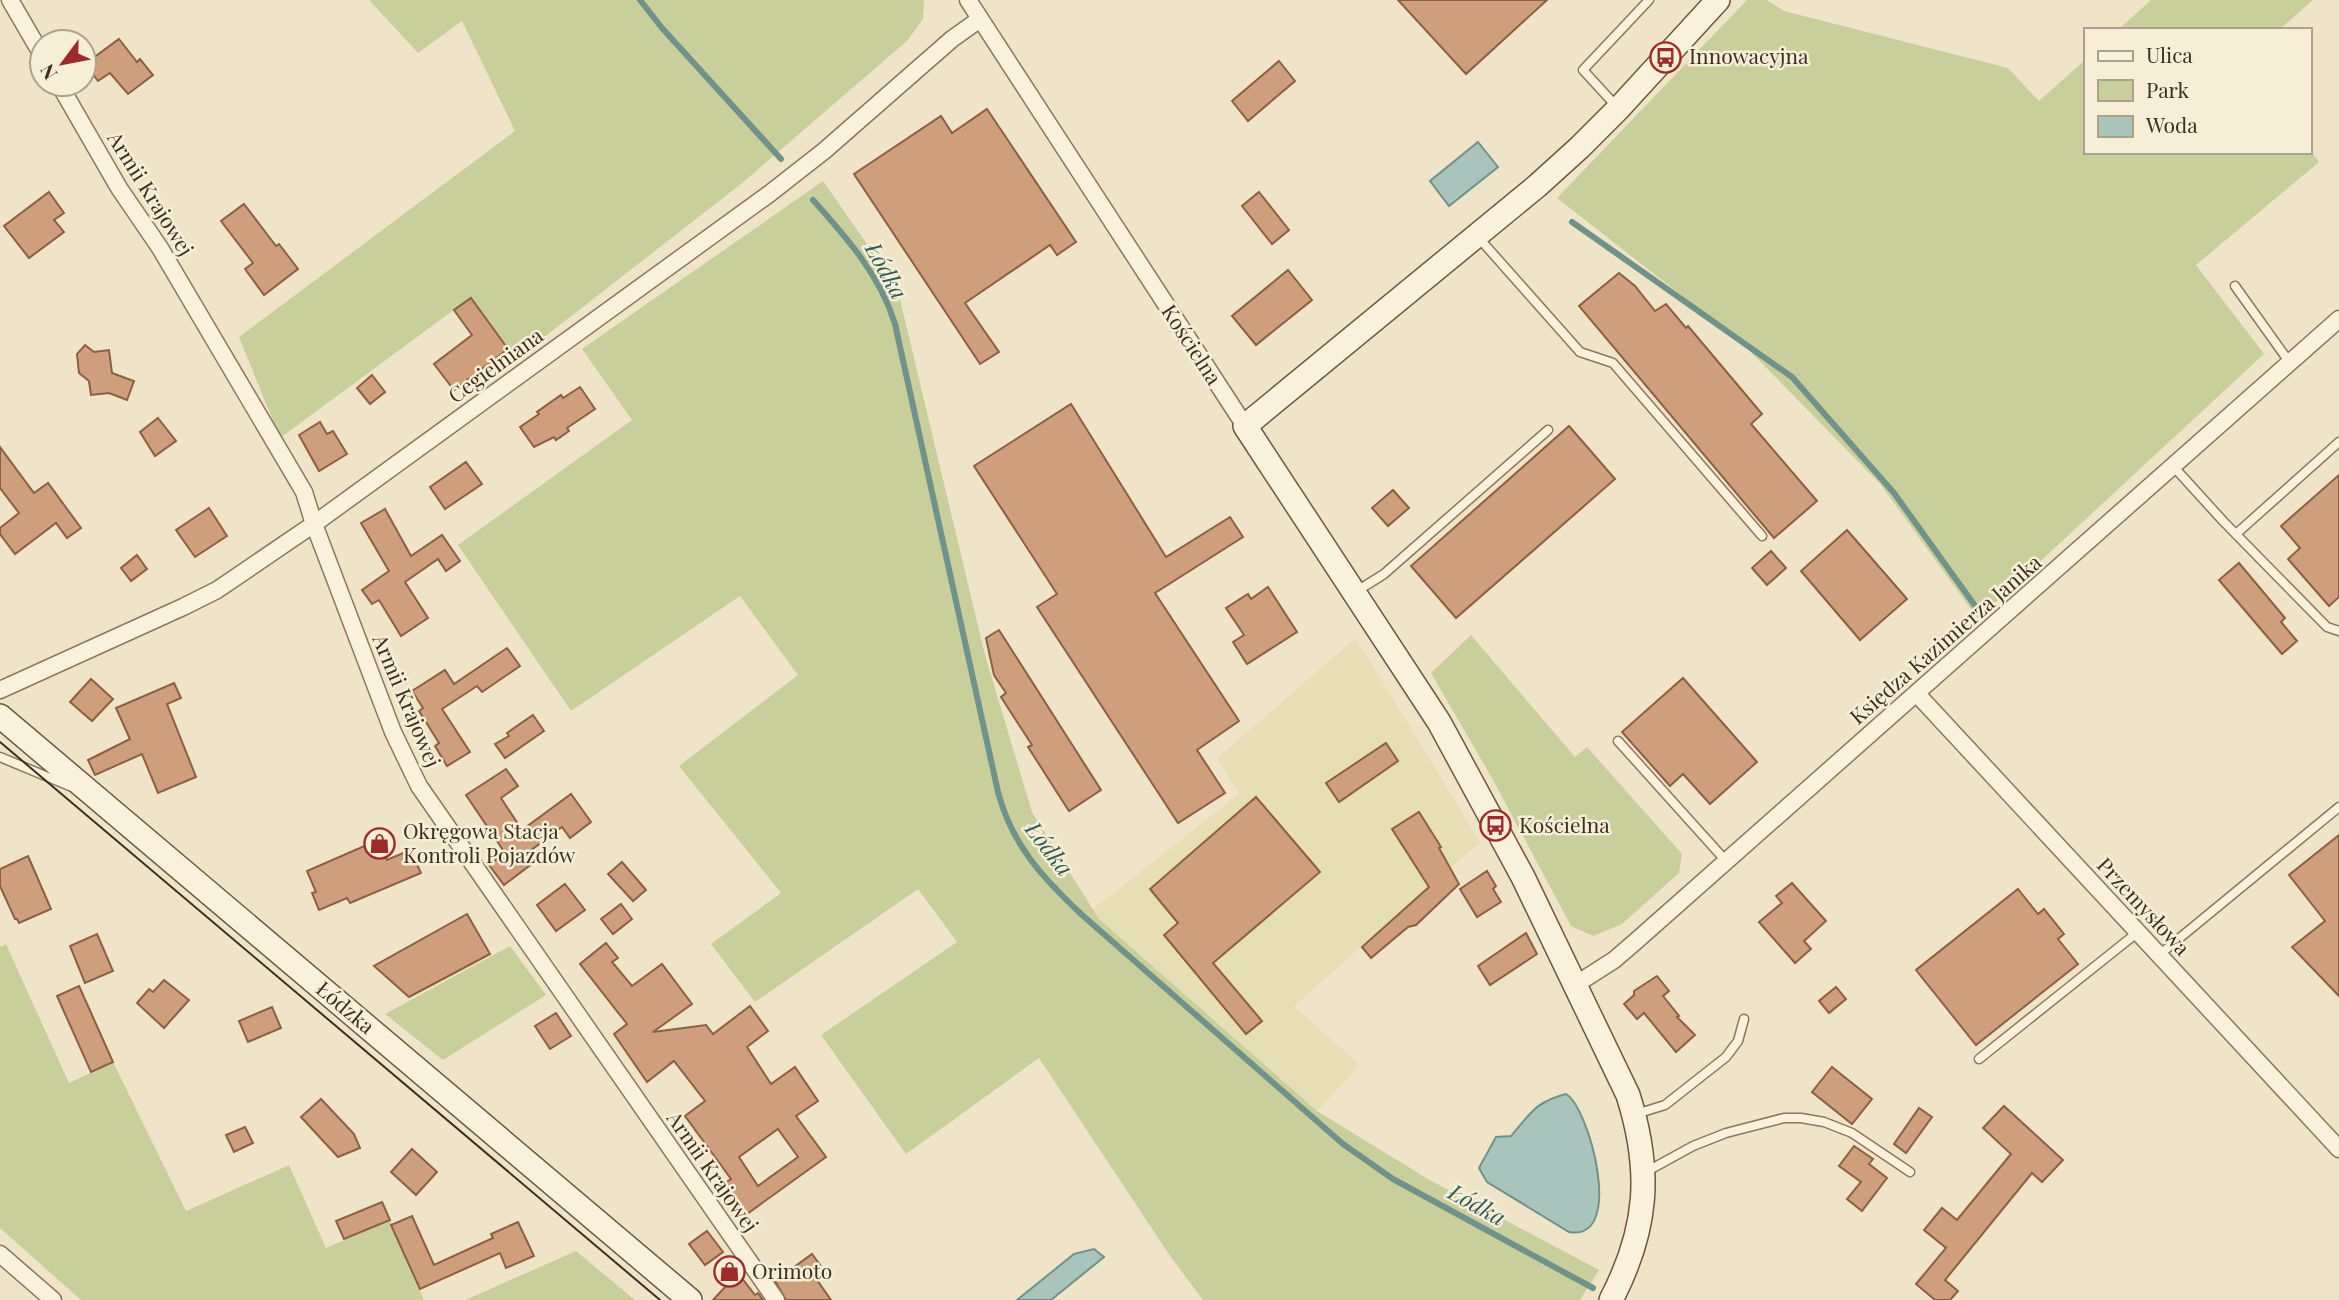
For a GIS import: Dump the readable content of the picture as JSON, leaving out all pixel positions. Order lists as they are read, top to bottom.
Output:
{
  "streets": {
    "street": [
      "Armii Krajowej",
      "Kościelna",
      "Cegielniana",
      "Księdza Kazimierza Janika",
      "Przemysłowa",
      "Łódzka"
    ]
  },
  "crossings": [
    ["Armii Krajowej", "Cegielniana"],
    ["Kościelna", "Cegielniana"],
    ["Kościelna", "Księdza Kazimierza Janika"],
    ["Księdza Kazimierza Janika", "Przemysłowa"]
  ],
  "water": ["Łódka"],
  "places": {
    "bus stop": ["Innowacyjna", "Kościelna"],
    "shop": ["Okręgowa Stacja Kontroli Pojazdów", "Orimoto"]
  },
  "legend": ["Ulica", "Park", "Woda"],
  "north": "bottom left"
}
